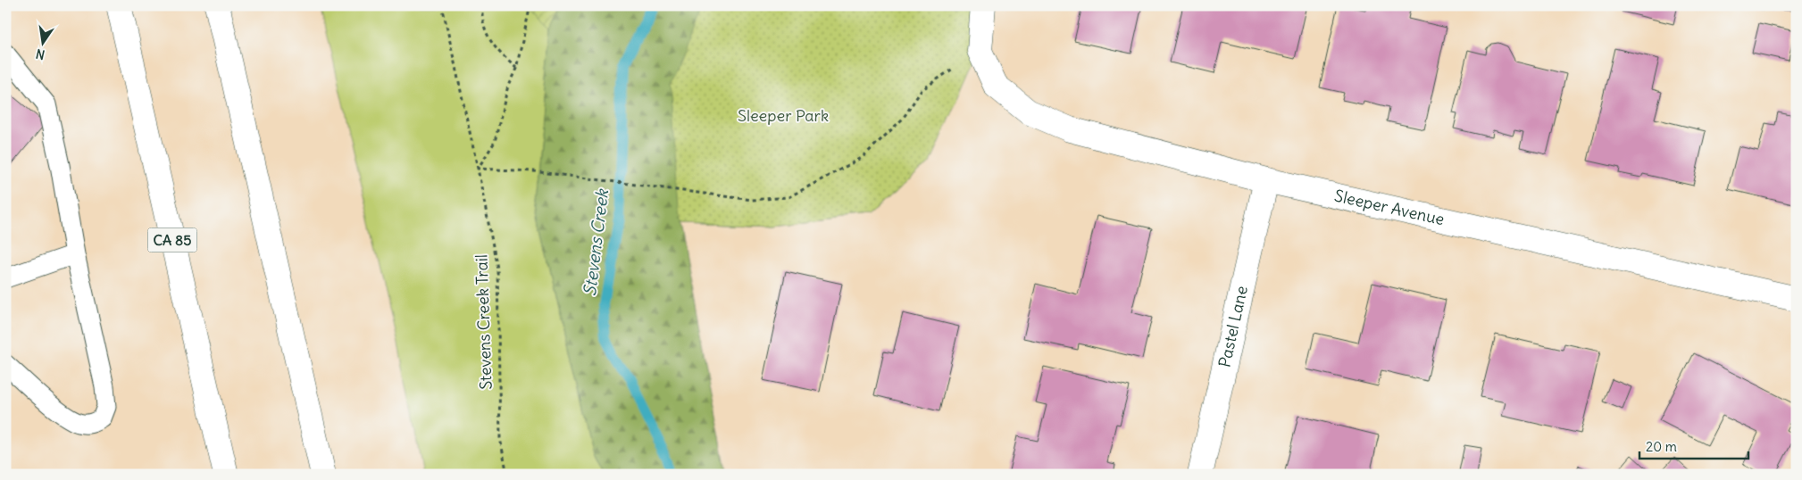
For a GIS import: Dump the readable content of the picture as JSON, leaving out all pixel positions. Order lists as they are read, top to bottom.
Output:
{
  "streets": {
    "main road": ["Sleeper Avenue", "CA 85", "Pastel Lane"],
    "path": ["Stevens Creek Trail"]
  },
  "crossings": [
    ["Sleeper Avenue", "Pastel Lane"]
  ],
  "water": ["Stevens Creek"],
  "parks": ["Sleeper Park"],
  "scale_bar": "20 m",
  "north": "bottom"
}
